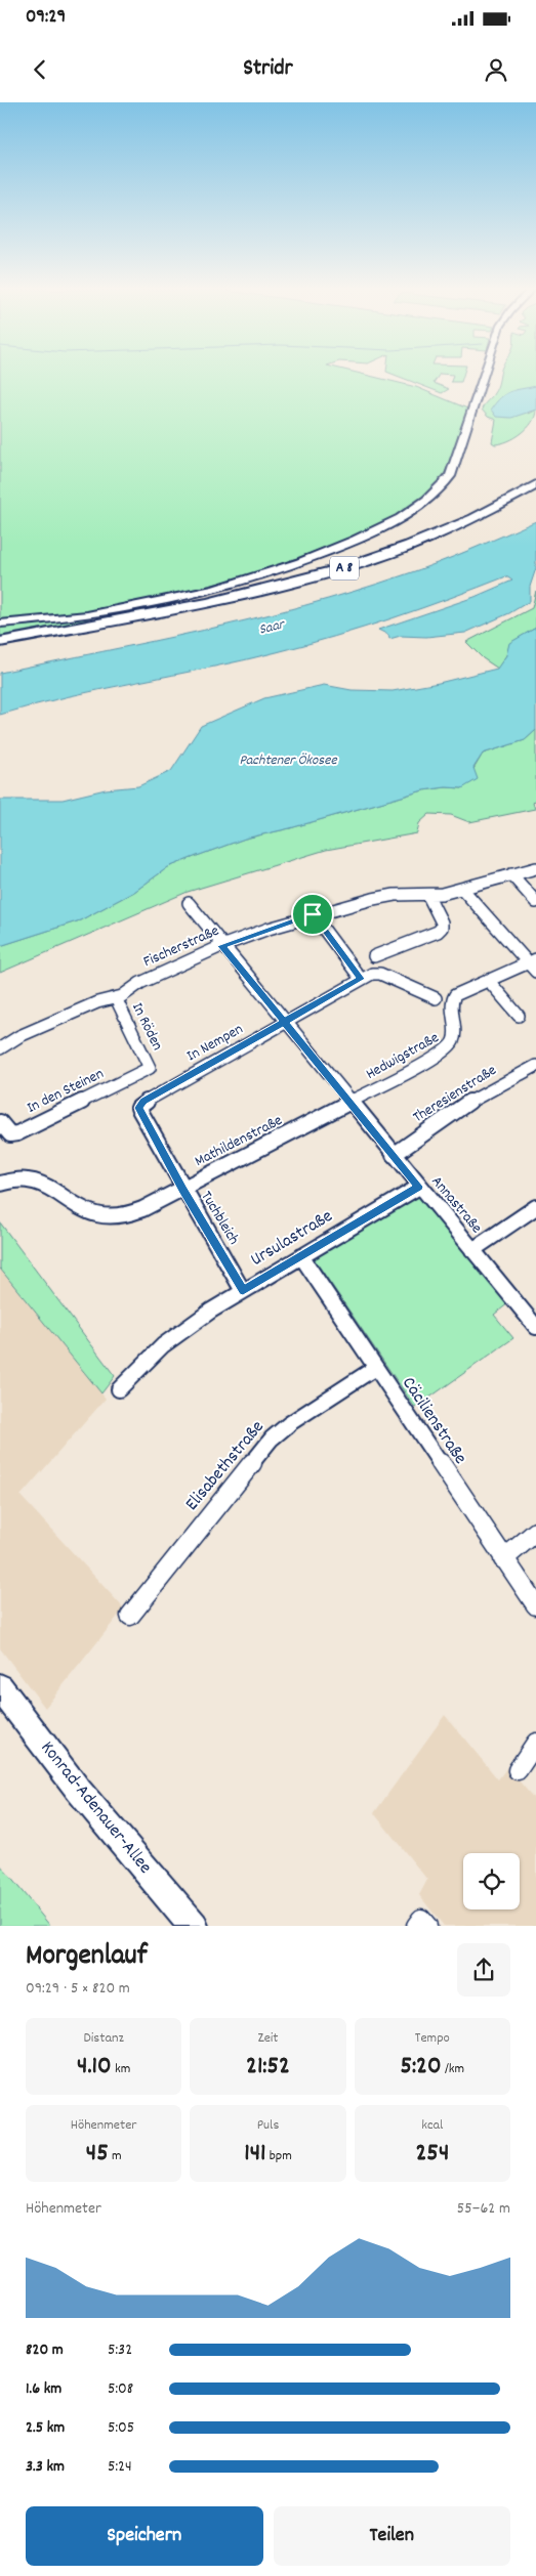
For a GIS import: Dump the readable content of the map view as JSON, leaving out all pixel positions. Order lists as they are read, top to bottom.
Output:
{
  "streets": {
    "highway": ["A 8"],
    "main road": ["Konrad-Adenauer-Allee"],
    "street": [
      "Fischerstraße",
      "In Röden",
      "In Nempen",
      "Hedwigstraße",
      "In den Steinen",
      "Theresienstraße",
      "Mathildenstraße",
      "Annastraße",
      "Tuchbleich",
      "Ursulastraße",
      "Cäcilienstraße",
      "Elisabethstraße"
    ]
  },
  "crossings": [
    ["Fischerstraße", "In Röden"],
    ["Fischerstraße", "Annastraße"],
    ["In Röden", "In den Steinen"],
    ["In Nempen", "Mathildenstraße"],
    ["In Nempen", "Annastraße"],
    ["In Nempen", "Tuchbleich"],
    ["Hedwigstraße", "Mathildenstraße"],
    ["Hedwigstraße", "Annastraße"],
    ["Theresienstraße", "Annastraße"],
    ["Mathildenstraße", "Annastraße"],
    ["Mathildenstraße", "Tuchbleich"],
    ["Annastraße", "Ursulastraße"],
    ["Tuchbleich", "Ursulastraße"],
    ["Ursulastraße", "Cäcilienstraße"],
    ["Cäcilienstraße", "Elisabethstraße"]
  ],
  "water": ["Saar", "Pachtener Ökosee"],
  "page": {
    "status": "09:29",
    "header": "Stridr",
    "heading": ["Morgenlauf", "09:29 · 5 × 820 m"],
    "stats": [
      ["Distanz", "4.10 km"],
      ["Zeit", "21:52"],
      ["Tempo", "5:20 /km"],
      ["Höhenmeter", "45 m"],
      ["Puls", "141 bpm"],
      ["kcal", "254"]
    ],
    "chart": ["Höhenmeter", "55–62 m"],
    "list": [
      {
        "name": "820 m",
        "note": "5:32"
      },
      {
        "name": "1.6 km",
        "note": "5:08"
      },
      {
        "name": "2.5 km",
        "note": "5:05"
      },
      {
        "name": "3.3 km",
        "note": "5:24"
      }
    ],
    "buttons": ["Speichern", "Teilen"]
  }
}
